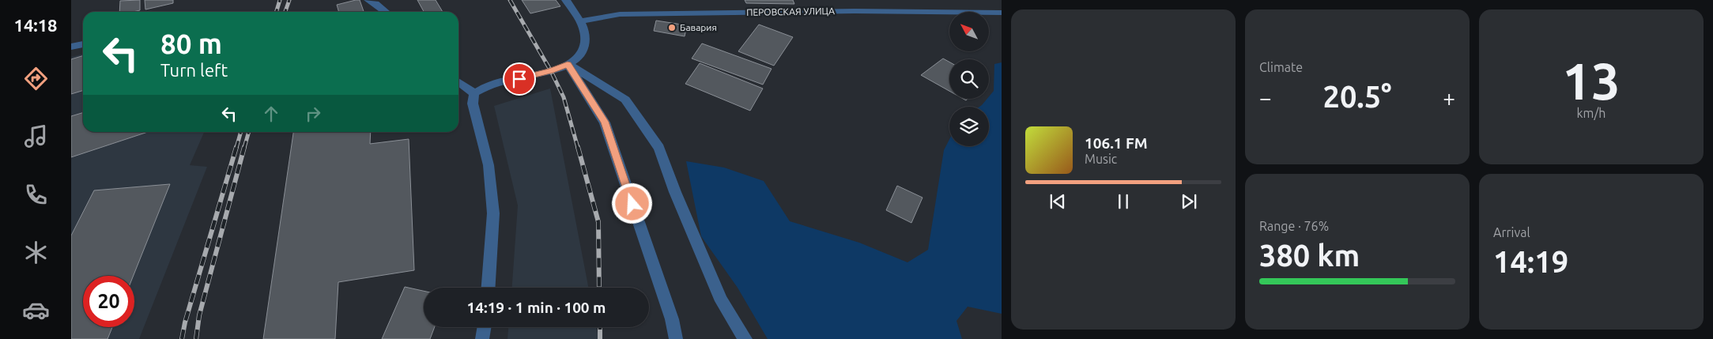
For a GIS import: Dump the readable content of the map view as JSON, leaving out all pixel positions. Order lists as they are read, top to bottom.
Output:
{
  "streets": {
    "street": ["ПЕРОВСКАЯ УЛИЦА"]
  },
  "places": ["Бавария"],
  "north": "top left",
  "page": {
    "tabs": "14:18",
    "tile": [
      "Climate",
      ["13", "km/h"],
      ["Range · 76%", "380 km"],
      ["Arrival", "14:19"]
    ],
    "turn": ["80 m", "Turn left"],
    "heat": ["−", "20.5°", "+"],
    "song": ["106.1 FM", "Music"],
    "limit": "20",
    "trip": "14:19 · 1 min · 100 m"
  }
}
